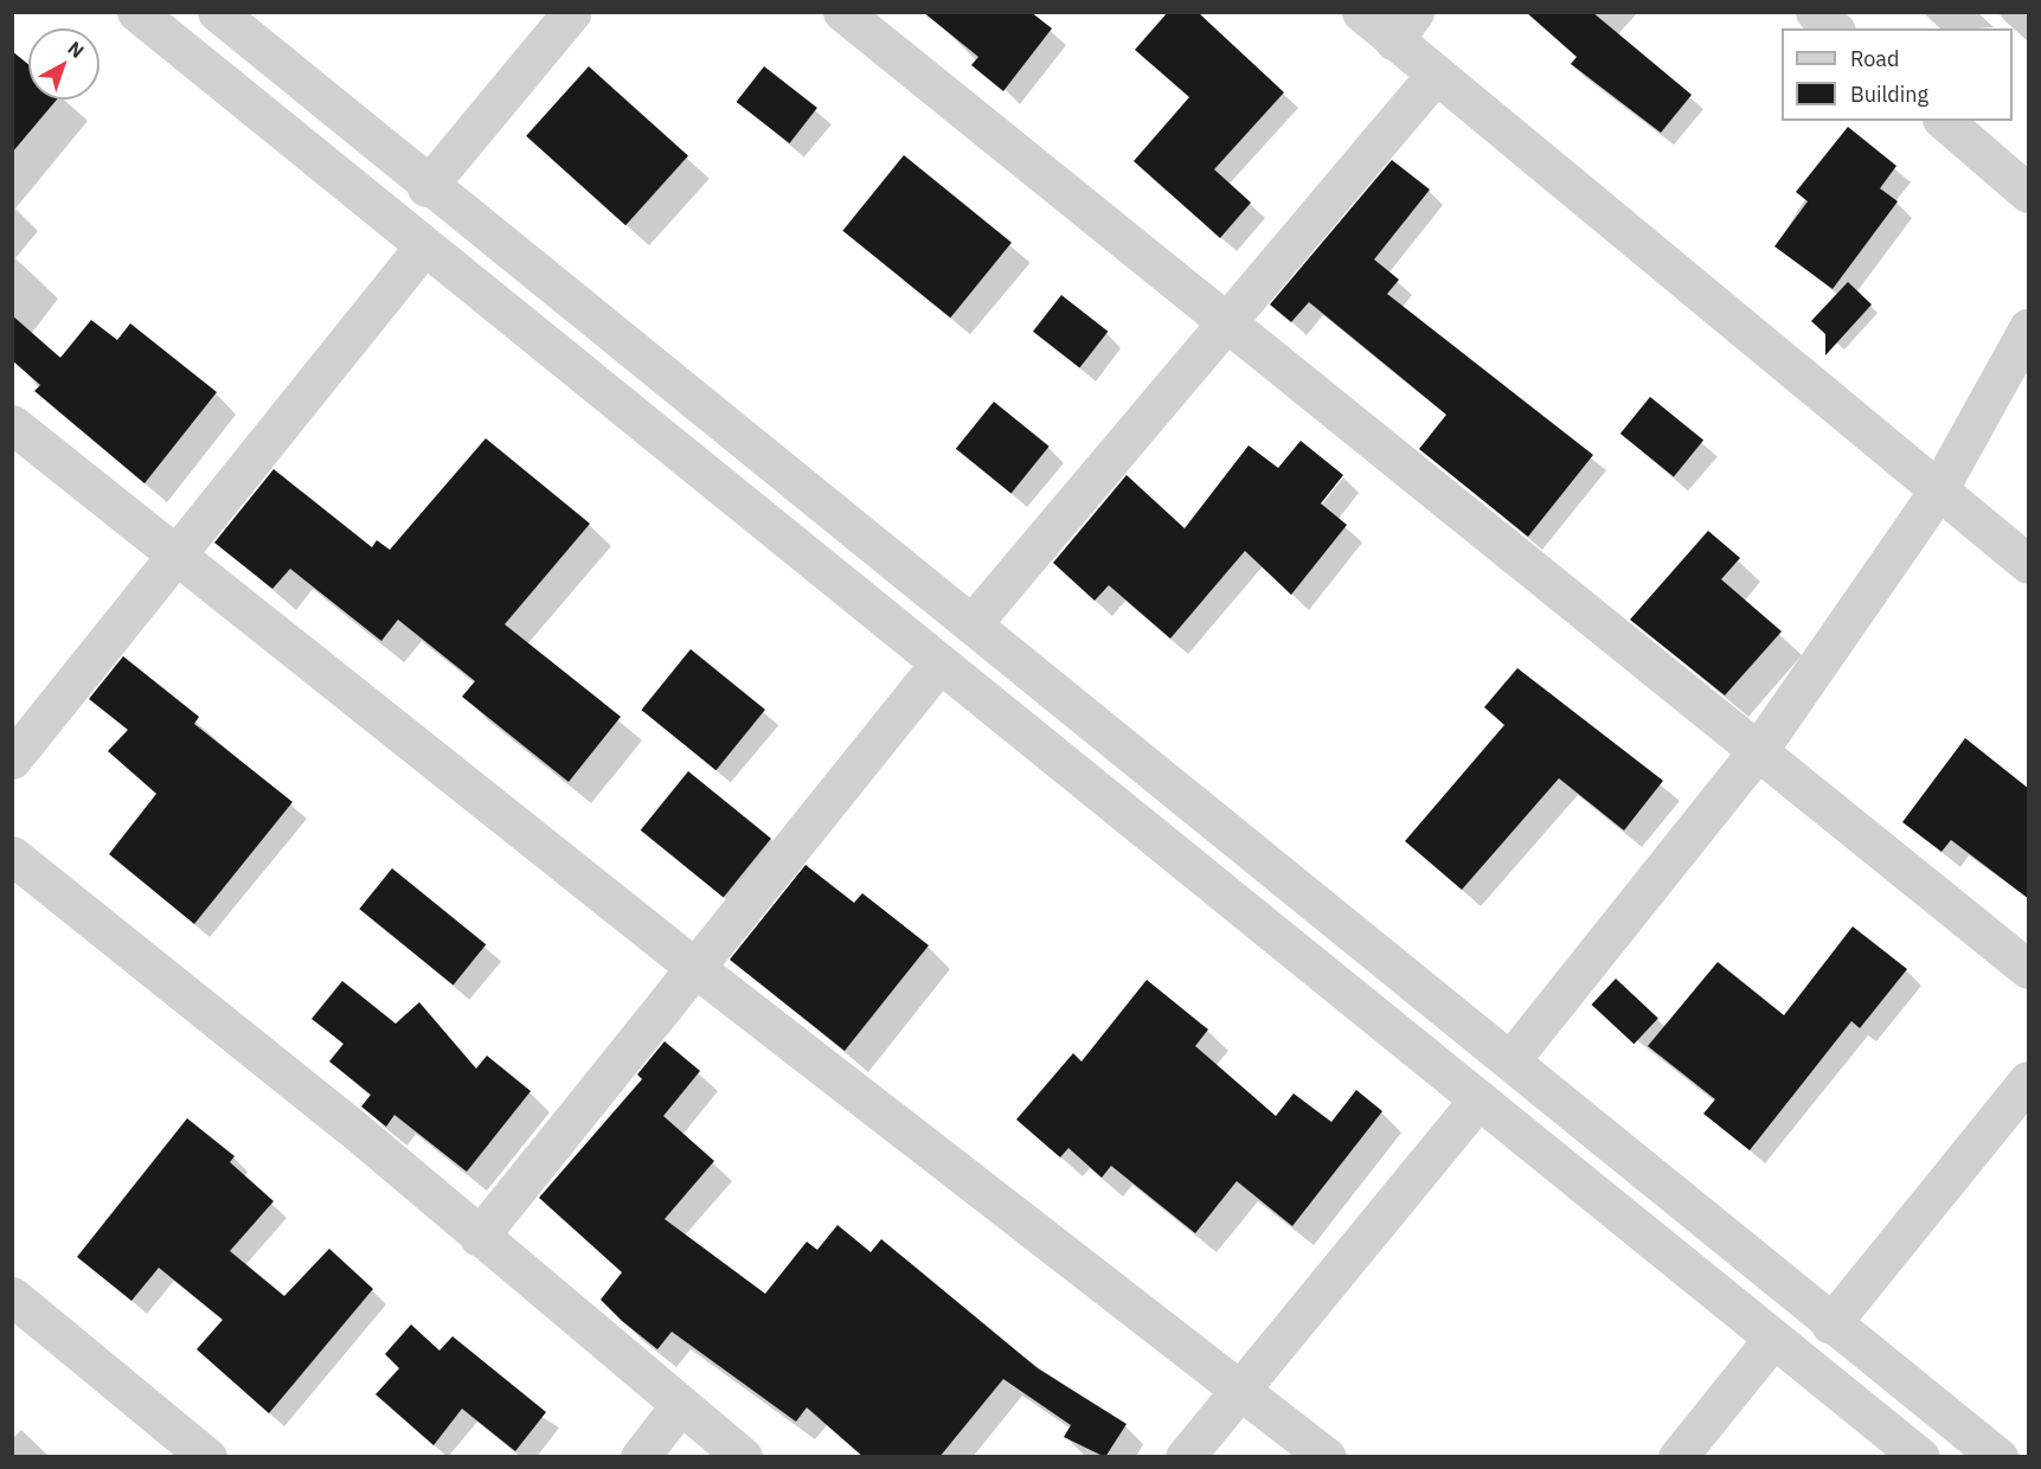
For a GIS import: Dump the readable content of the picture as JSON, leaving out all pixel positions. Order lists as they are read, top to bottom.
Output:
{
  "legend": ["Road", "Building"],
  "north": "top right"
}
